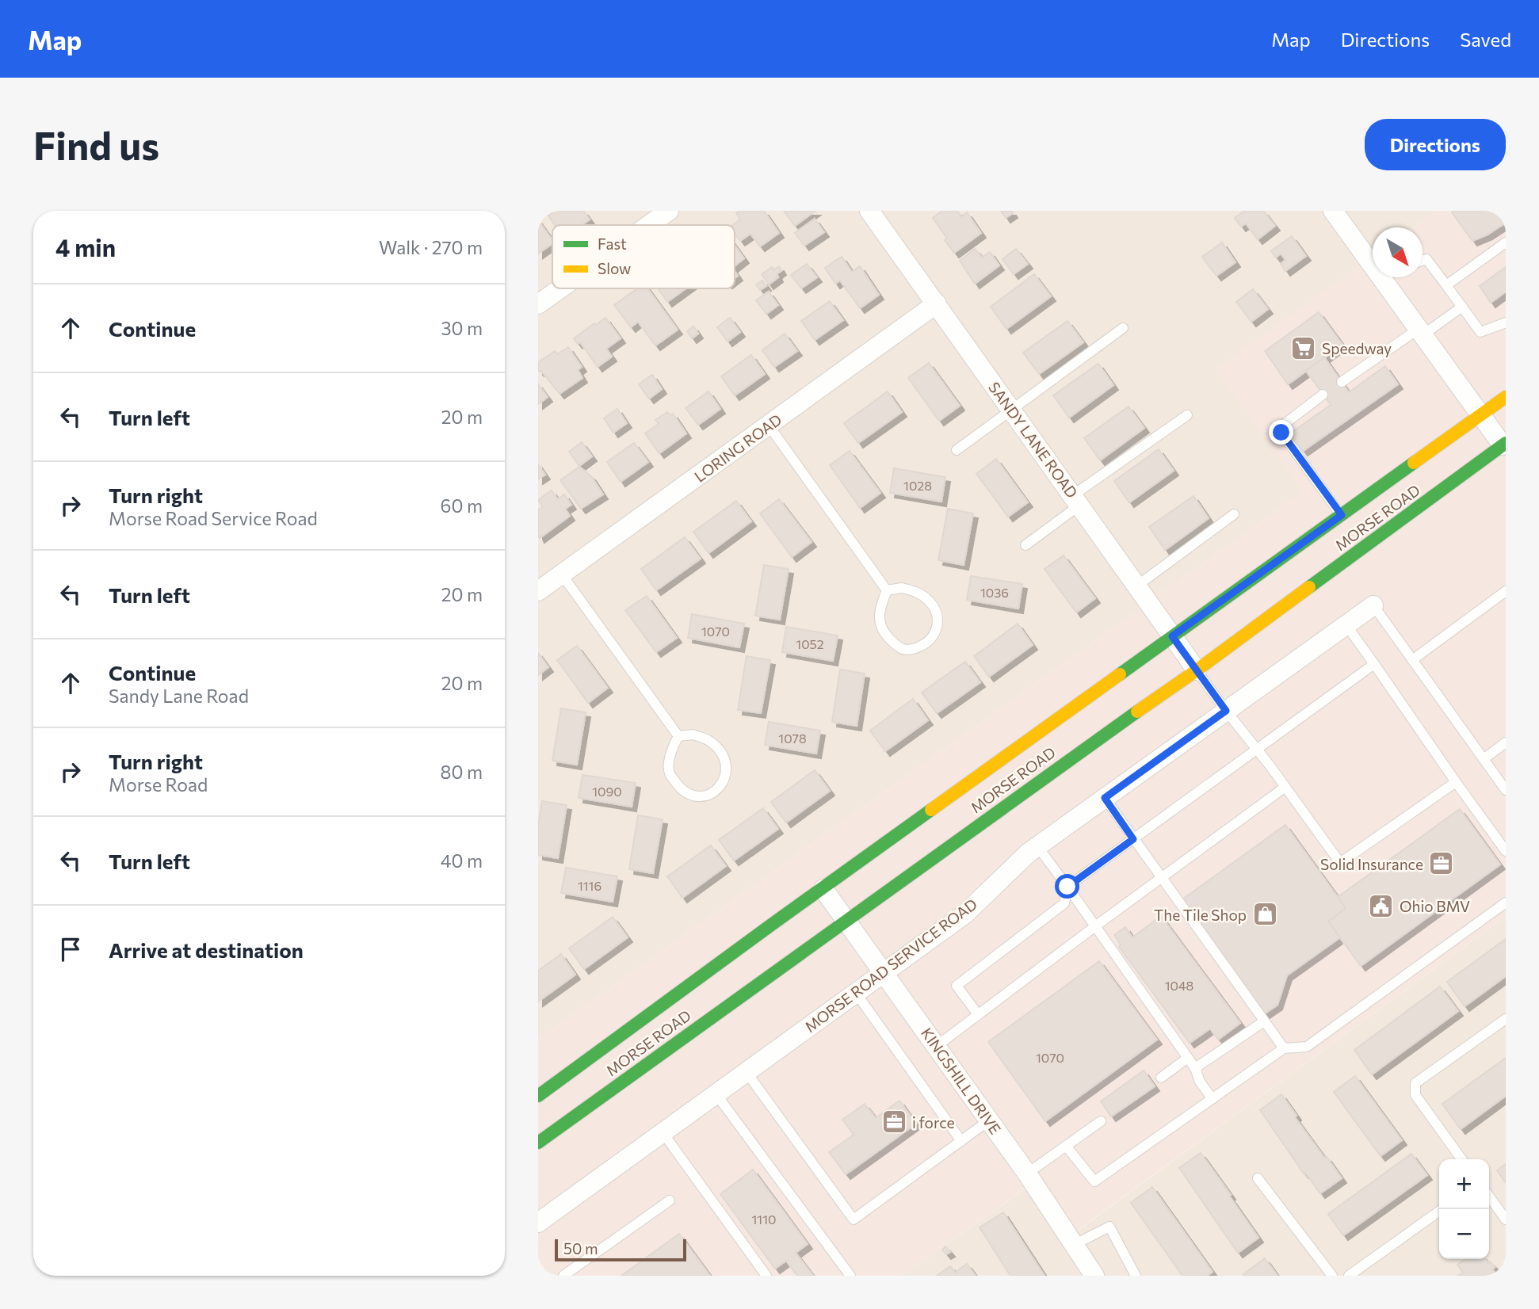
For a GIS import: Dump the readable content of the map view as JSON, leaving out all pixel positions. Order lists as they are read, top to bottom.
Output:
{
  "streets": {
    "main road": ["MORSE ROAD"],
    "street": [
      "SANDY LANE ROAD",
      "LORING ROAD",
      "MORSE ROAD SERVICE ROAD",
      "KINGSHILL DRIVE"
    ]
  },
  "crossings": [
    ["SANDY LANE ROAD", "LORING ROAD"],
    ["SANDY LANE ROAD", "MORSE ROAD"],
    ["MORSE ROAD", "KINGSHILL DRIVE"],
    ["MORSE ROAD SERVICE ROAD", "KINGSHILL DRIVE"]
  ],
  "places": {
    "supermarket": ["Speedway"],
    "office": ["Solid Insurance", "i force"],
    "public building": ["Ohio BMV"],
    "shop": ["The Tile Shop"]
  },
  "house_numbers": [
    "1028",
    "1036",
    "1070",
    "1052",
    "1078",
    "1090",
    "1116",
    "1048",
    "1070",
    "1110"
  ],
  "legend": ["Fast", "Slow"],
  "scale_bar": "50 m",
  "north": "bottom right",
  "page": {
    "header": "Map",
    "nav": ["Map", "Directions", "Saved"],
    "buttons": "Directions",
    "title": "Find us",
    "heading": ["4 min", "Walk · 270 m"],
    "list": [
      ["Continue", "30 m"],
      ["Turn left", "20 m"],
      ["Turn right", "Morse Road Service Road", "60 m"],
      ["Turn left", "20 m"],
      ["Continue", "Sandy Lane Road", "20 m"],
      ["Turn right", "Morse Road", "80 m"],
      ["Turn left", "40 m"],
      "Arrive at destination"
    ],
    "map_buttons": ["+", "−"],
    "scale": "50 m"
  }
}
